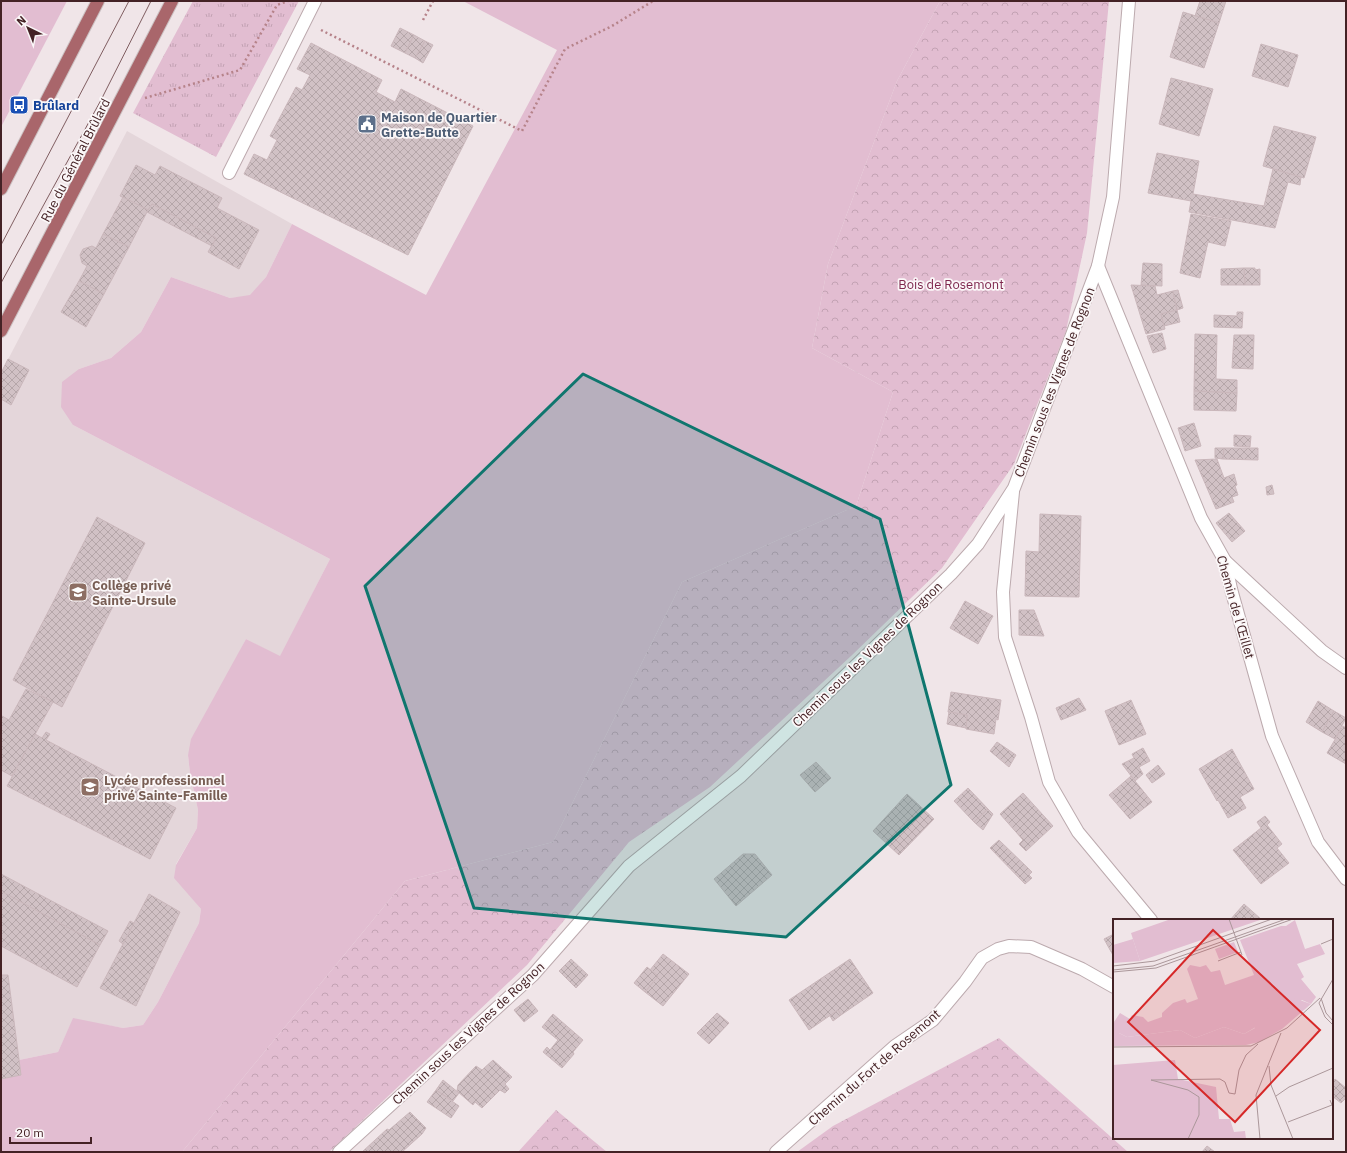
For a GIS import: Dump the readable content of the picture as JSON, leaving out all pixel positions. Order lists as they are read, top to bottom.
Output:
{
  "streets": {
    "main road": ["Rue du Général Brûlard"],
    "street": ["Chemin sous les Vignes de Rognon", "Chemin de l'Œillet", "Chemin du Fort de Rosemont"]
  },
  "crossings": [
    ["Chemin sous les Vignes de Rognon", "Chemin de l'Œillet"]
  ],
  "parks": ["Bois de Rosemont"],
  "places": {
    "bus stop": ["Brûlard"],
    "public building": ["Maison de Quartier Grette-Butte"],
    "school or university": ["Collège privé Sainte-Ursule", "Lycée professionnel privé Sainte-Famille"]
  },
  "scale_bar": "20 m",
  "north": "top left"
}
